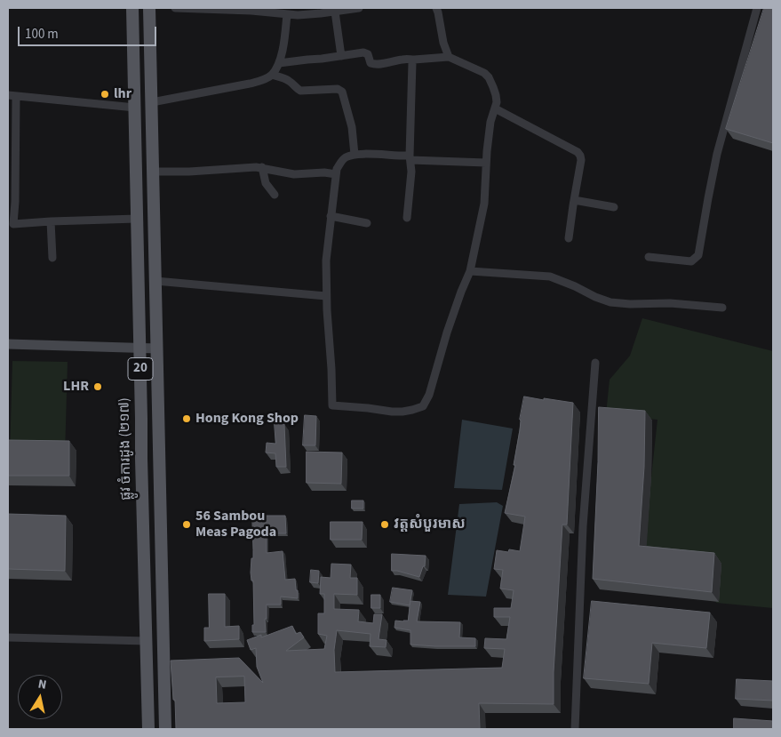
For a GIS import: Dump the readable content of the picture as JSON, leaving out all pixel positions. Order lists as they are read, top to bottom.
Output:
{
  "streets": {
    "main road": ["20", "ផ្លូវ ចំការដូង (២១៧)"]
  },
  "places": [
    "lhr",
    "LHR",
    "Hong Kong Shop",
    "56 Sambou Meas Pagoda",
    "វត្តសំបួរមាស"
  ],
  "scale_bar": "100 m",
  "north": "top"
}
